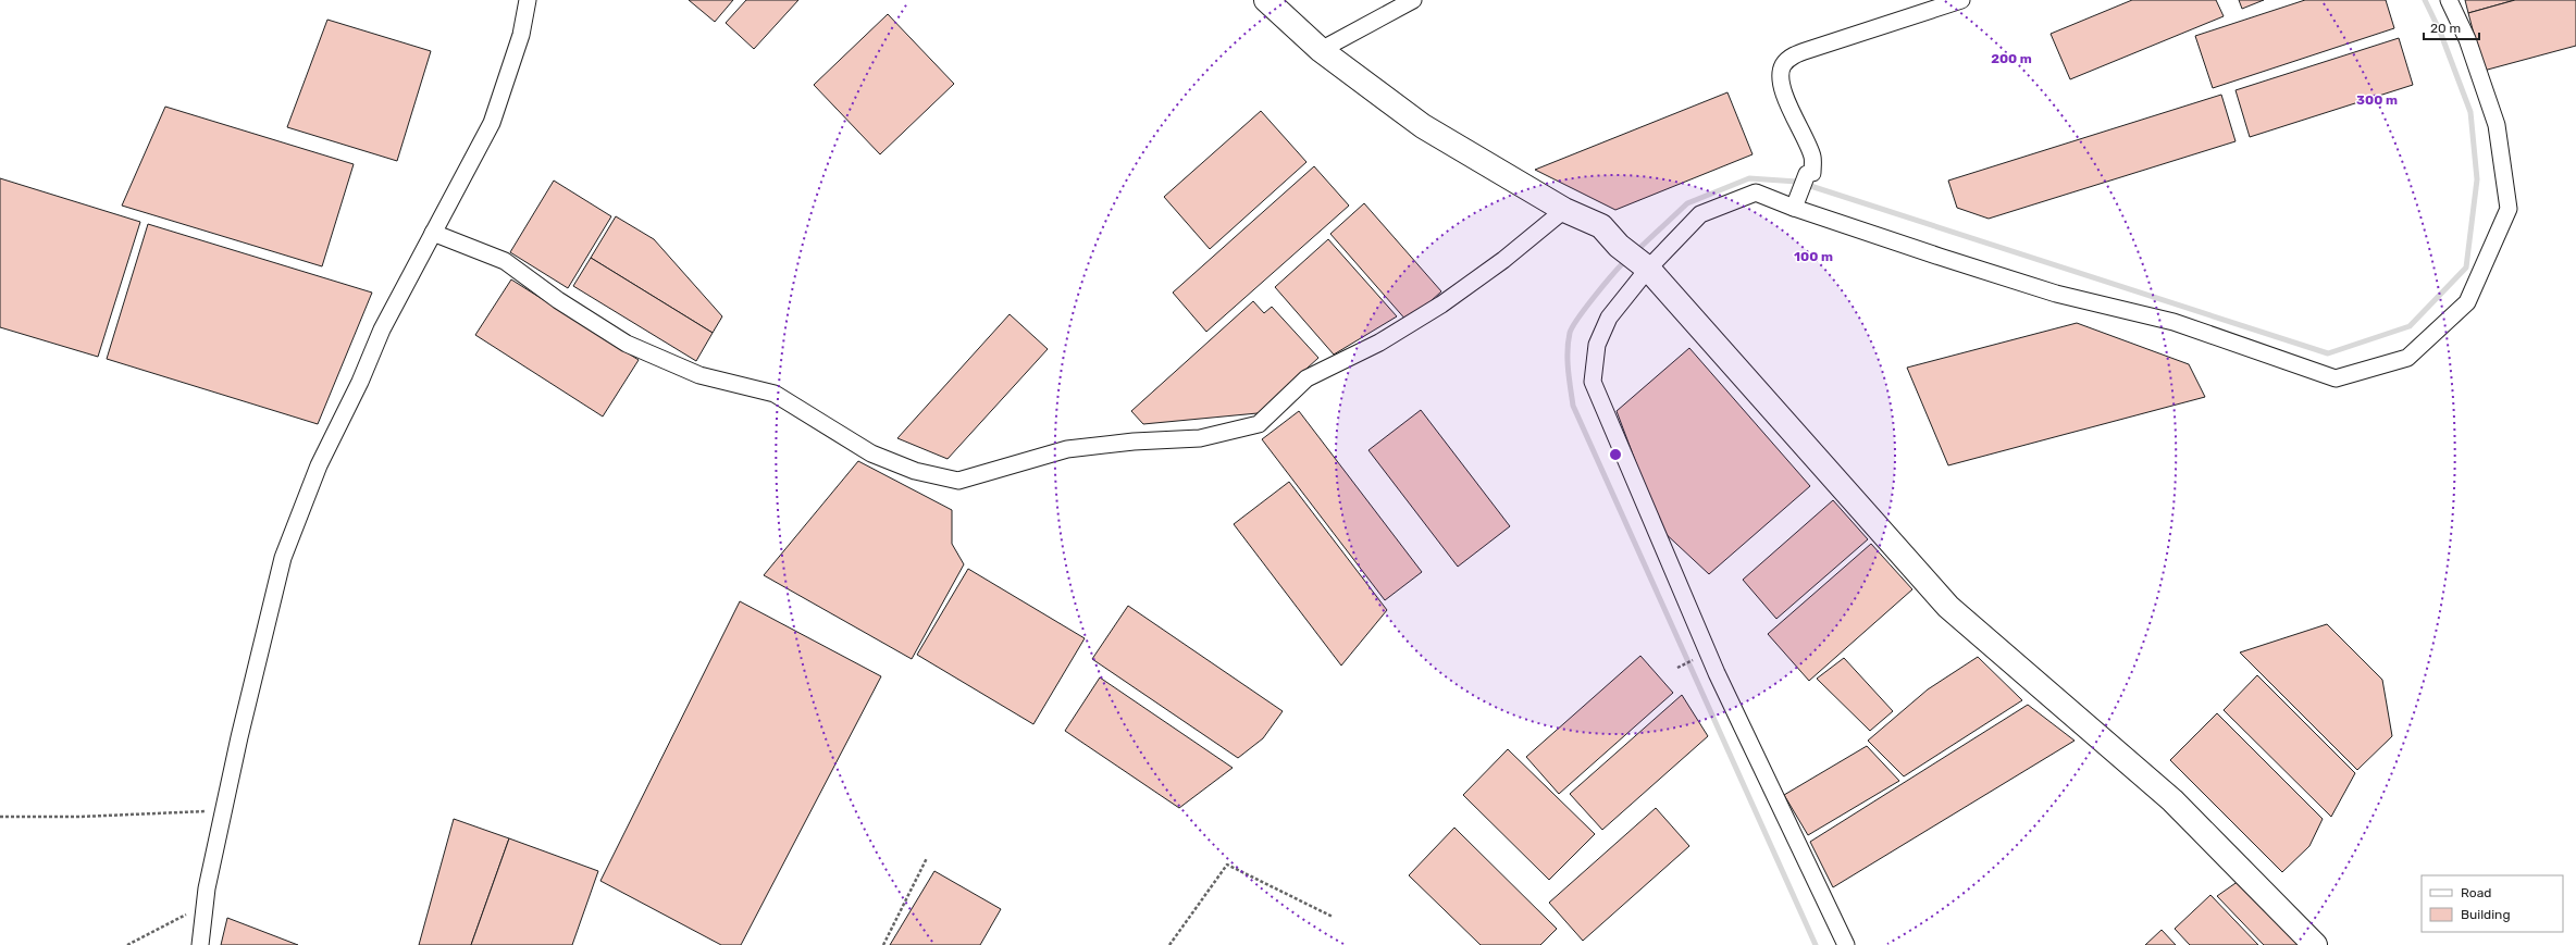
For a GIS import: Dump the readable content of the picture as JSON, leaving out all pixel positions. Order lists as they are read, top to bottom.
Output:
{
  "legend": ["Road", "Building"],
  "scale_bar": "20 m",
  "rings": ["200 m", "300 m", "100 m"]
}
